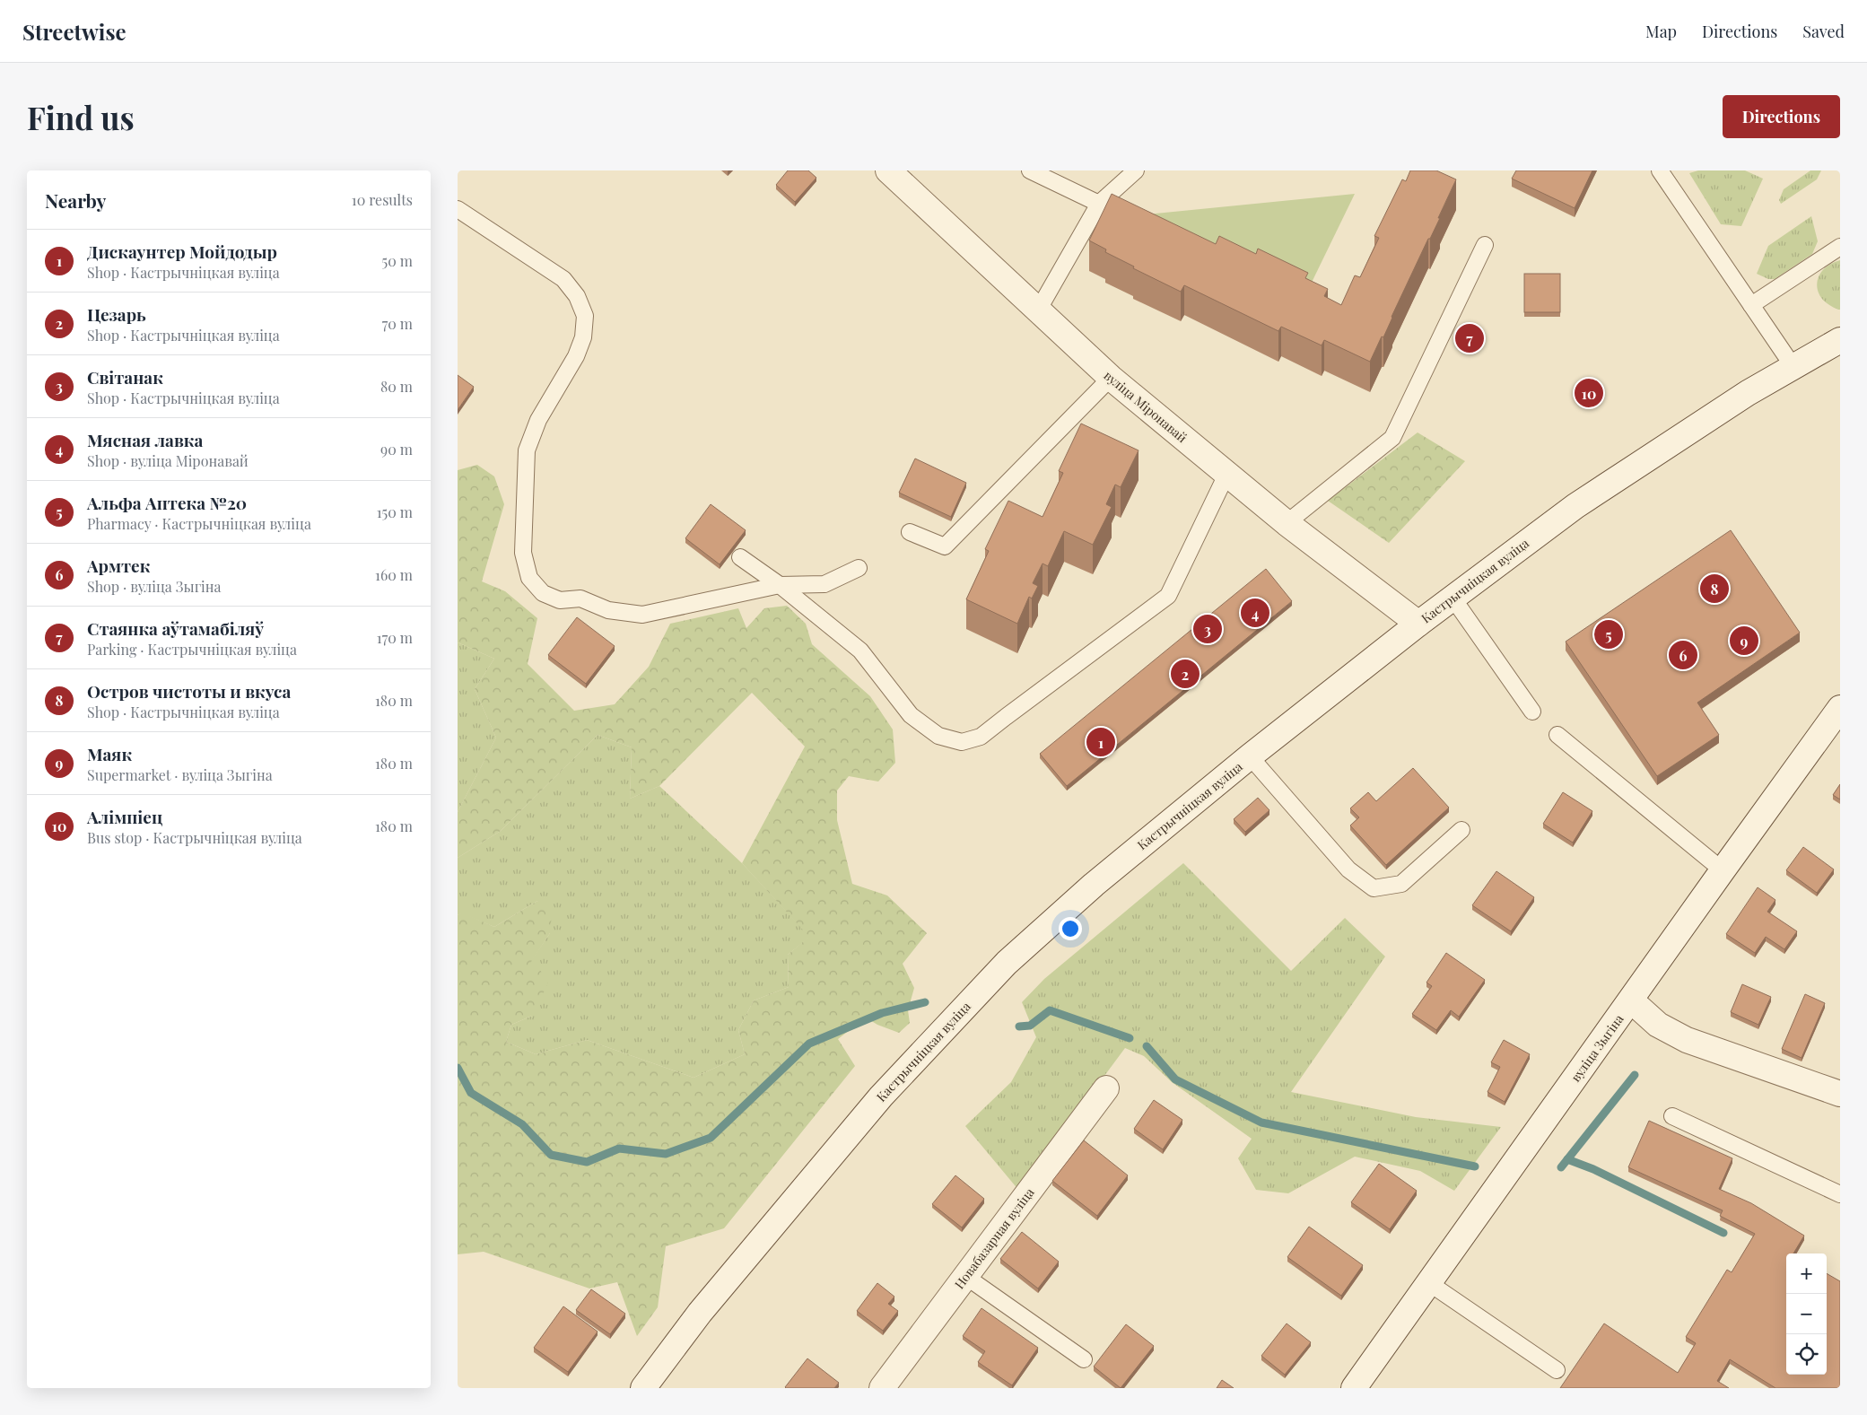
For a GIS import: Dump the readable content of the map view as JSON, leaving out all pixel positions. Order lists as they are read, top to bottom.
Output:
{
  "streets": {
    "street": [
      "вуліца Міронавай",
      "Кастрычніцкая вуліца",
      "вуліца Зыгіна",
      "Новабазарная вуліца"
    ]
  },
  "crossings": [
    ["вуліца Міронавай", "Кастрычніцкая вуліца"]
  ],
  "page": {
    "header": "Streetwise",
    "nav": ["Map", "Directions", "Saved"],
    "buttons": "Directions",
    "title": "Find us",
    "heading": ["Nearby", "10 results"],
    "list": [
      {
        "mark": "1",
        "name": "Дискаунтер Мойдодыр",
        "note": "Shop · Кастрычніцкая вуліца",
        "value": "50 m"
      },
      {
        "mark": "2",
        "name": "Цезарь",
        "note": "Shop · Кастрычніцкая вуліца",
        "value": "70 m"
      },
      {
        "mark": "3",
        "name": "Світанак",
        "note": "Shop · Кастрычніцкая вуліца",
        "value": "80 m"
      },
      {
        "mark": "4",
        "name": "Мясная лавка",
        "note": "Shop · вуліца Міронавай",
        "value": "90 m"
      },
      {
        "mark": "5",
        "name": "Альфа Аптека №20",
        "note": "Pharmacy · Кастрычніцкая вуліца",
        "value": "150 m"
      },
      {
        "mark": "6",
        "name": "Армтек",
        "note": "Shop · вуліца Зыгіна",
        "value": "160 m"
      },
      {
        "mark": "7",
        "name": "Стаянка аўтамабіляў",
        "note": "Parking · Кастрычніцкая вуліца",
        "value": "170 m"
      },
      {
        "mark": "8",
        "name": "Остров чистоты и вкуса",
        "note": "Shop · Кастрычніцкая вуліца",
        "value": "180 m"
      },
      {
        "mark": "9",
        "name": "Маяк",
        "note": "Supermarket · вуліца Зыгіна",
        "value": "180 m"
      },
      {
        "mark": "10",
        "name": "Алімпіец",
        "note": "Bus stop · Кастрычніцкая вуліца",
        "value": "180 m"
      }
    ],
    "pins": [
      "7",
      "10",
      "8",
      "4",
      "3",
      "5",
      "9",
      "6",
      "2",
      "1"
    ],
    "map_buttons": ["+", "−"]
  }
}
